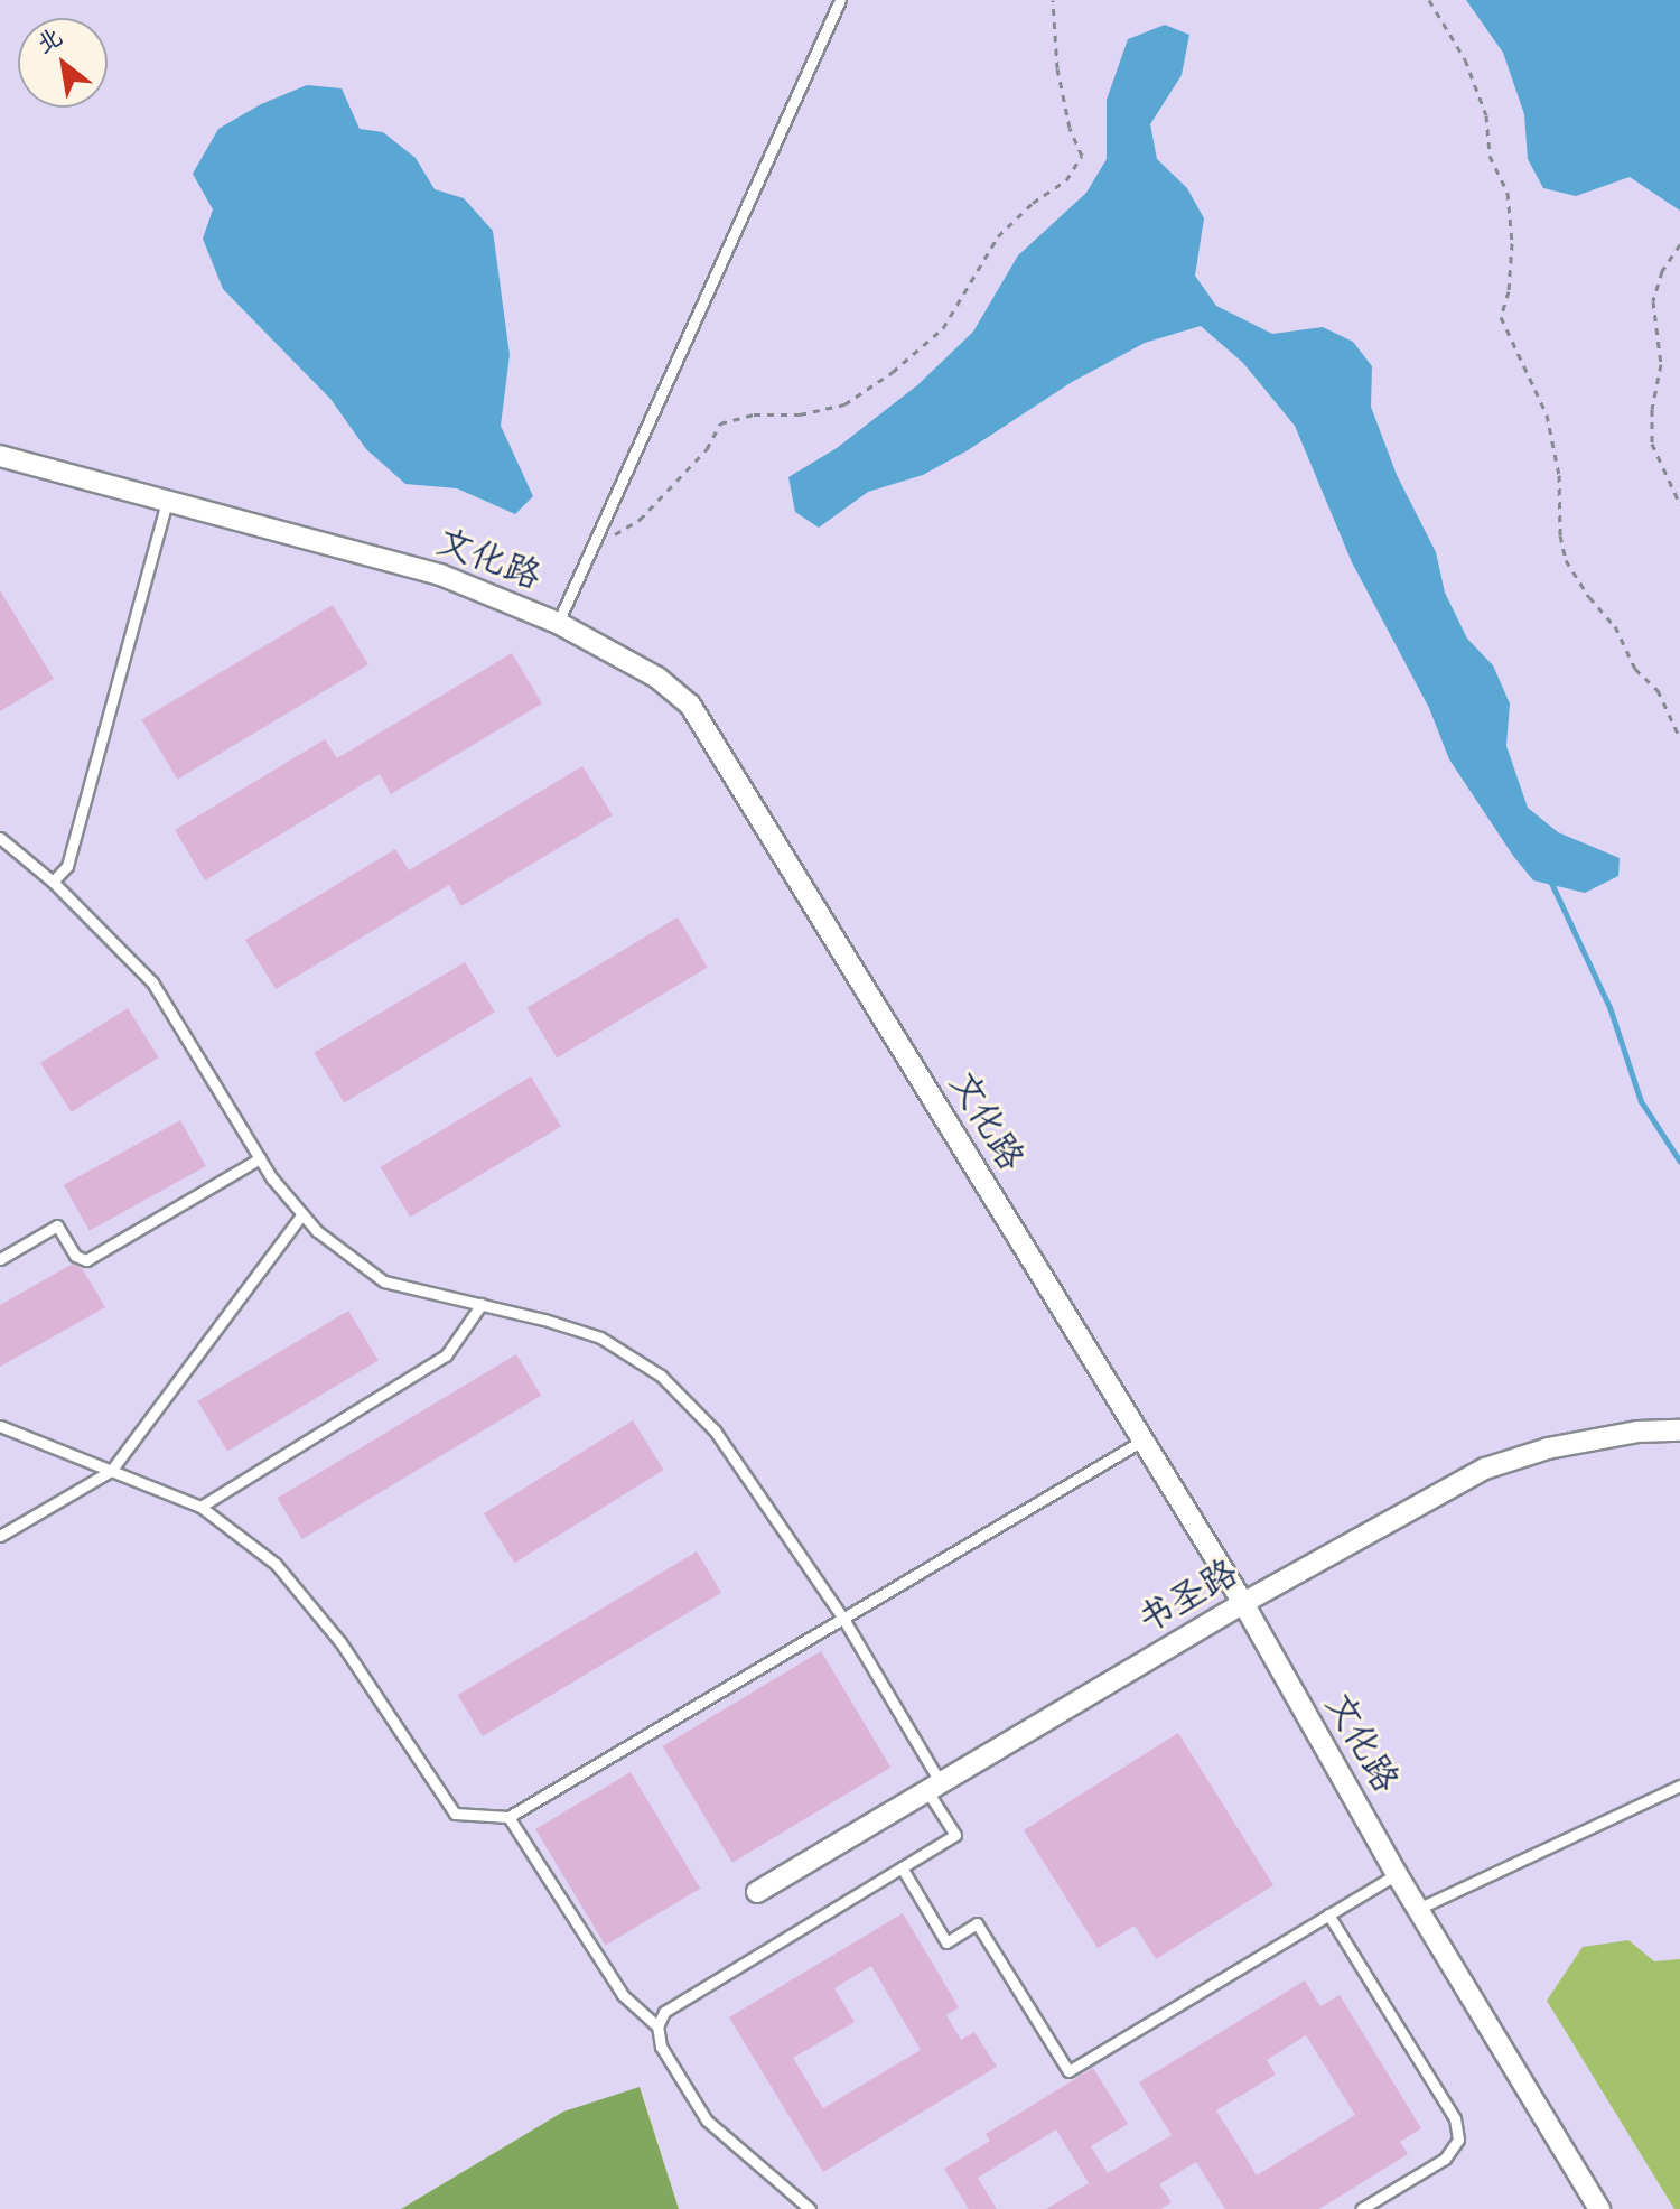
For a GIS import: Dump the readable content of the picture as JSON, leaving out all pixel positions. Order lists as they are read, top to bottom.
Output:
{
  "streets": {
    "street": ["文化路", "书圣路"]
  },
  "crossings": [
    ["文化路", "书圣路"]
  ],
  "north": "top left"
}
